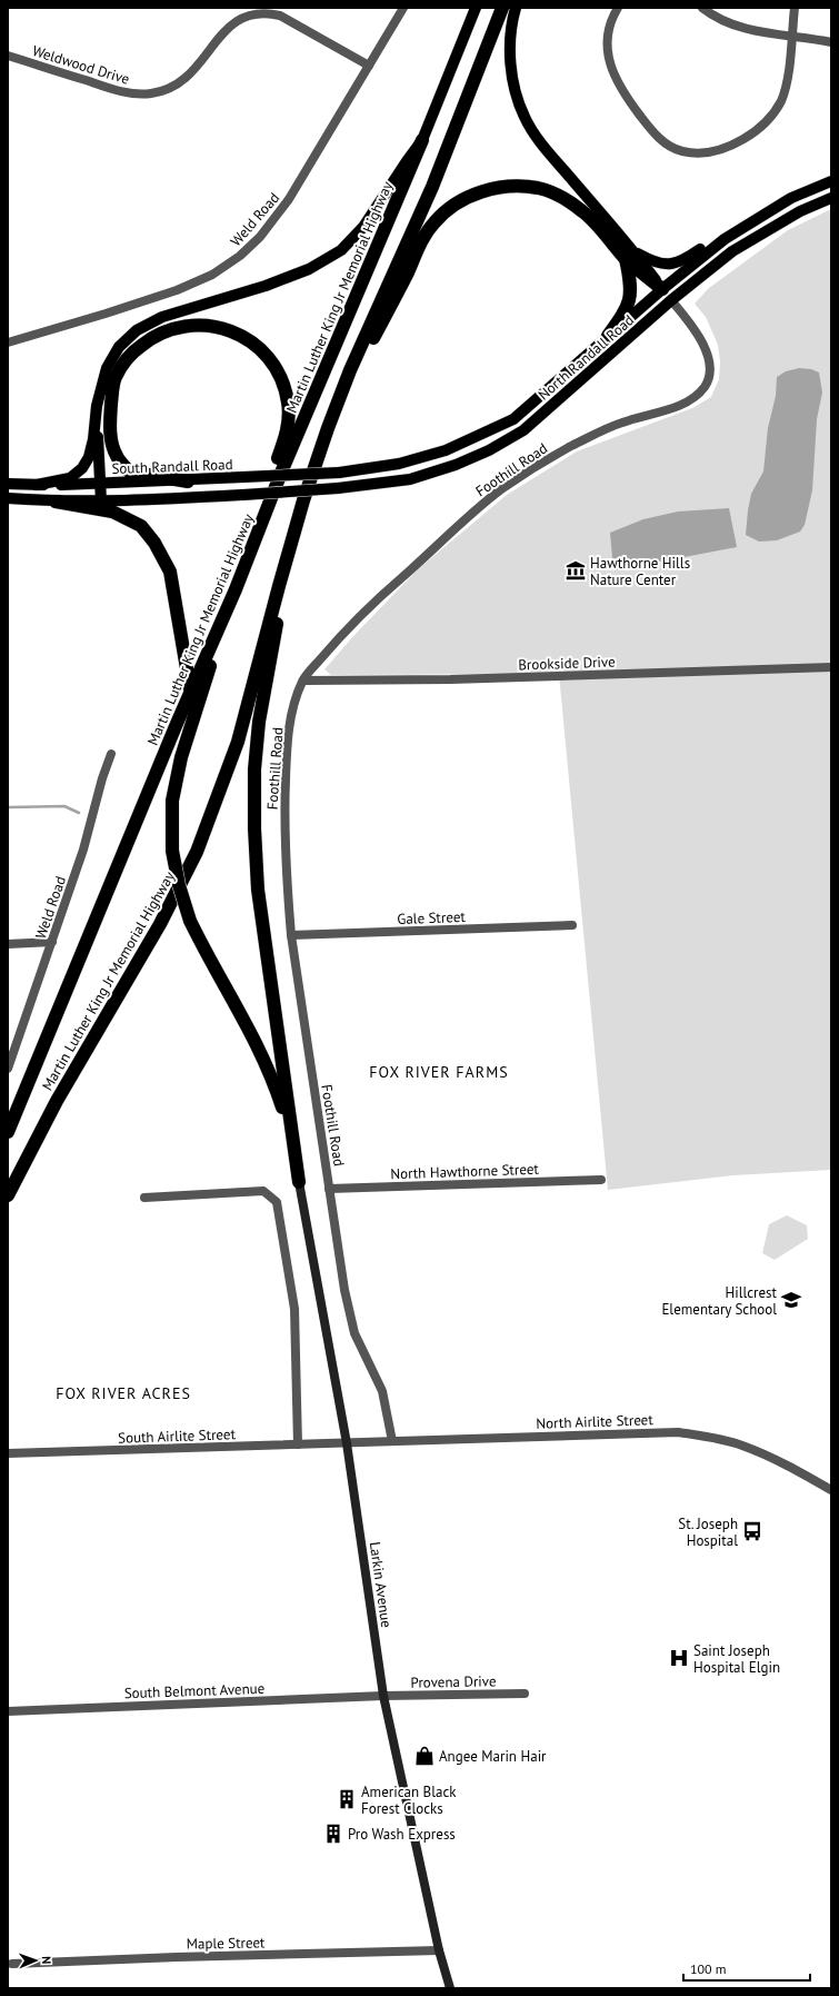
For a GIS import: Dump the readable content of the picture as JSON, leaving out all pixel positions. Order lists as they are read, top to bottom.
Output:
{
  "streets": {
    "highway": ["Martin Luther King Jr Memorial Highway"],
    "main road": [
      "North Randall Road",
      "South Randall Road",
      "Foothill Road",
      "Larkin Avenue"
    ],
    "street": [
      "Weldwood Drive",
      "Weld Road",
      "Brookside Drive",
      "Gale Street",
      "North Hawthorne Street",
      "North Airlite Street",
      "South Airlite Street",
      "Provena Drive",
      "South Belmont Avenue",
      "Maple Street"
    ]
  },
  "crossings": [
    ["Weldwood Drive", "Weld Road"],
    ["North Randall Road", "South Randall Road"],
    ["North Randall Road", "Foothill Road"],
    ["Foothill Road", "Brookside Drive"],
    ["Foothill Road", "Gale Street"],
    ["Foothill Road", "North Hawthorne Street"],
    ["Foothill Road", "North Airlite Street"],
    ["North Airlite Street", "South Airlite Street"],
    ["North Airlite Street", "Larkin Avenue"],
    ["South Airlite Street", "Larkin Avenue"],
    ["Larkin Avenue", "Provena Drive"],
    ["Larkin Avenue", "South Belmont Avenue"],
    ["Larkin Avenue", "Maple Street"],
    ["Provena Drive", "South Belmont Avenue"]
  ],
  "districts": ["FOX RIVER FARMS", "FOX RIVER ACRES"],
  "places": {
    "museum": ["Hawthorne Hills Nature Center"],
    "school or university": ["Hillcrest Elementary School"],
    "bus stop": ["St. Joseph Hospital"],
    "hospital": ["Saint Joseph Hospital Elgin"],
    "shop": ["Angee Marin Hair"],
    "building": ["American Black Forest Clocks", "Pro Wash Express"]
  },
  "scale_bar": "100 m",
  "north": "right"
}
